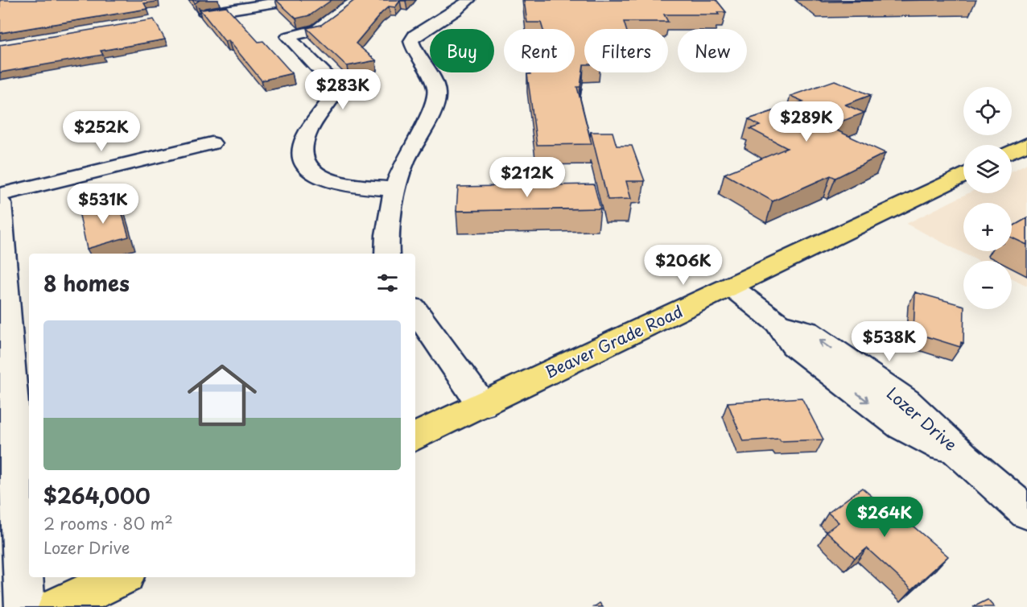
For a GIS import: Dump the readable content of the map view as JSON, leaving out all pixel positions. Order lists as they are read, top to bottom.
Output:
{
  "streets": {
    "main road": ["Beaver Grade Road"],
    "street": ["Lozer Drive"]
  },
  "crossings": [
    ["Beaver Grade Road", "Lozer Drive"]
  ],
  "page": {
    "chip": [
      "Buy",
      "Rent",
      "Filters",
      "New"
    ],
    "price": [
      "$283K",
      "$289K",
      "$252K",
      "$212K",
      "$531K",
      "$206K",
      "$538K",
      "$264K"
    ],
    "map_buttons": ["+", "−"],
    "heading": "8 homes",
    "list": [
      {
        "name": "$264,000",
        "note": "2 rooms · 80 m² · Lozer Drive"
      }
    ]
  }
}
